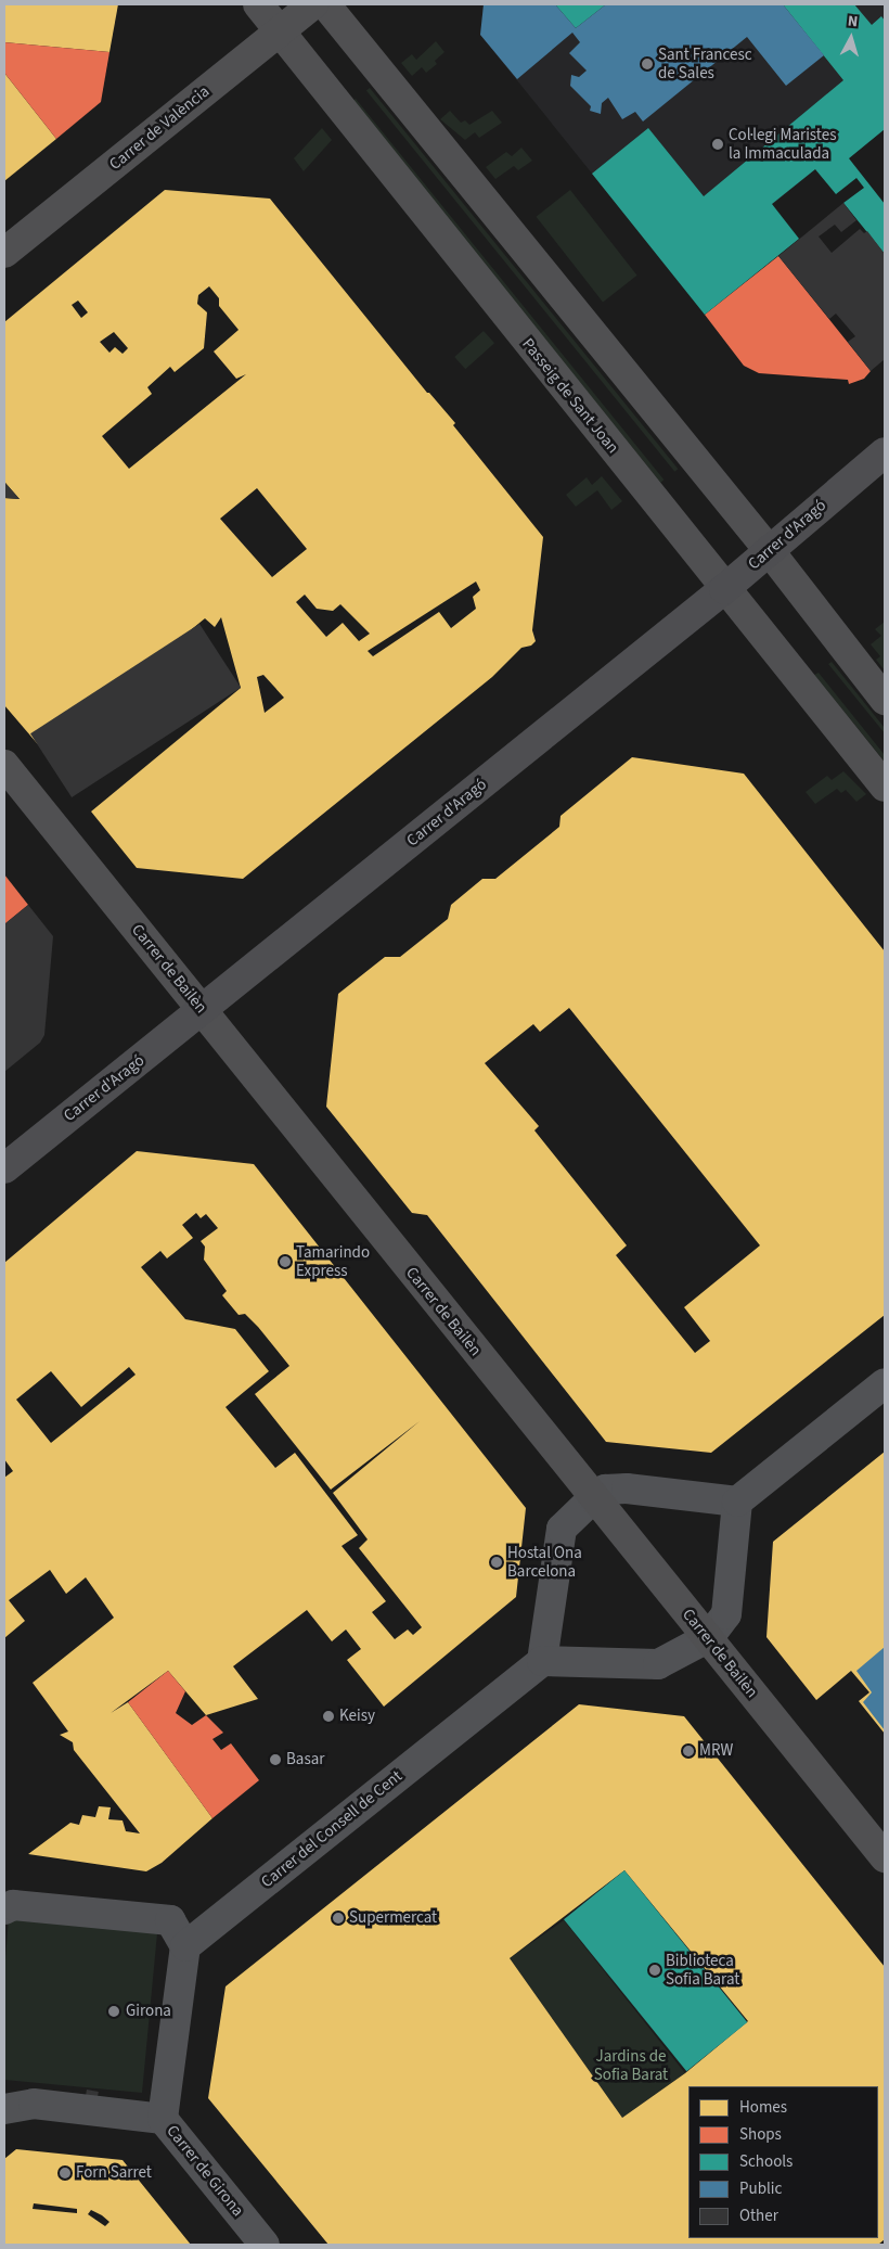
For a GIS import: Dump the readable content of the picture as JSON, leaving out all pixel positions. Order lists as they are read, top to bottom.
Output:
{
  "streets": {
    "main road": ["Carrer d'Aragó"],
    "street": [
      "Carrer de València",
      "Passeig de Sant Joan",
      "Carrer de Bailèn",
      "Carrer del Consell de Cent",
      "Carrer de Girona"
    ]
  },
  "crossings": [
    ["Carrer de València", "Passeig de Sant Joan"],
    ["Passeig de Sant Joan", "Carrer d'Aragó"],
    ["Carrer d'Aragó", "Carrer de Bailèn"],
    ["Carrer del Consell de Cent", "Carrer de Girona"]
  ],
  "parks": ["Jardins de Sofia Barat"],
  "places": [
    "Sant Francesc de Sales",
    "Col·legi Maristes la Immaculada",
    "Tamarindo Express",
    "Hostal Ona Barcelona",
    "Keisy",
    "MRW",
    "Basar",
    "Supermercat",
    "Biblioteca Sofia Barat",
    "Girona",
    "Forn Sarret"
  ],
  "legend": [
    "Homes",
    "Shops",
    "Schools",
    "Public",
    "Other"
  ],
  "north": "top"
}
